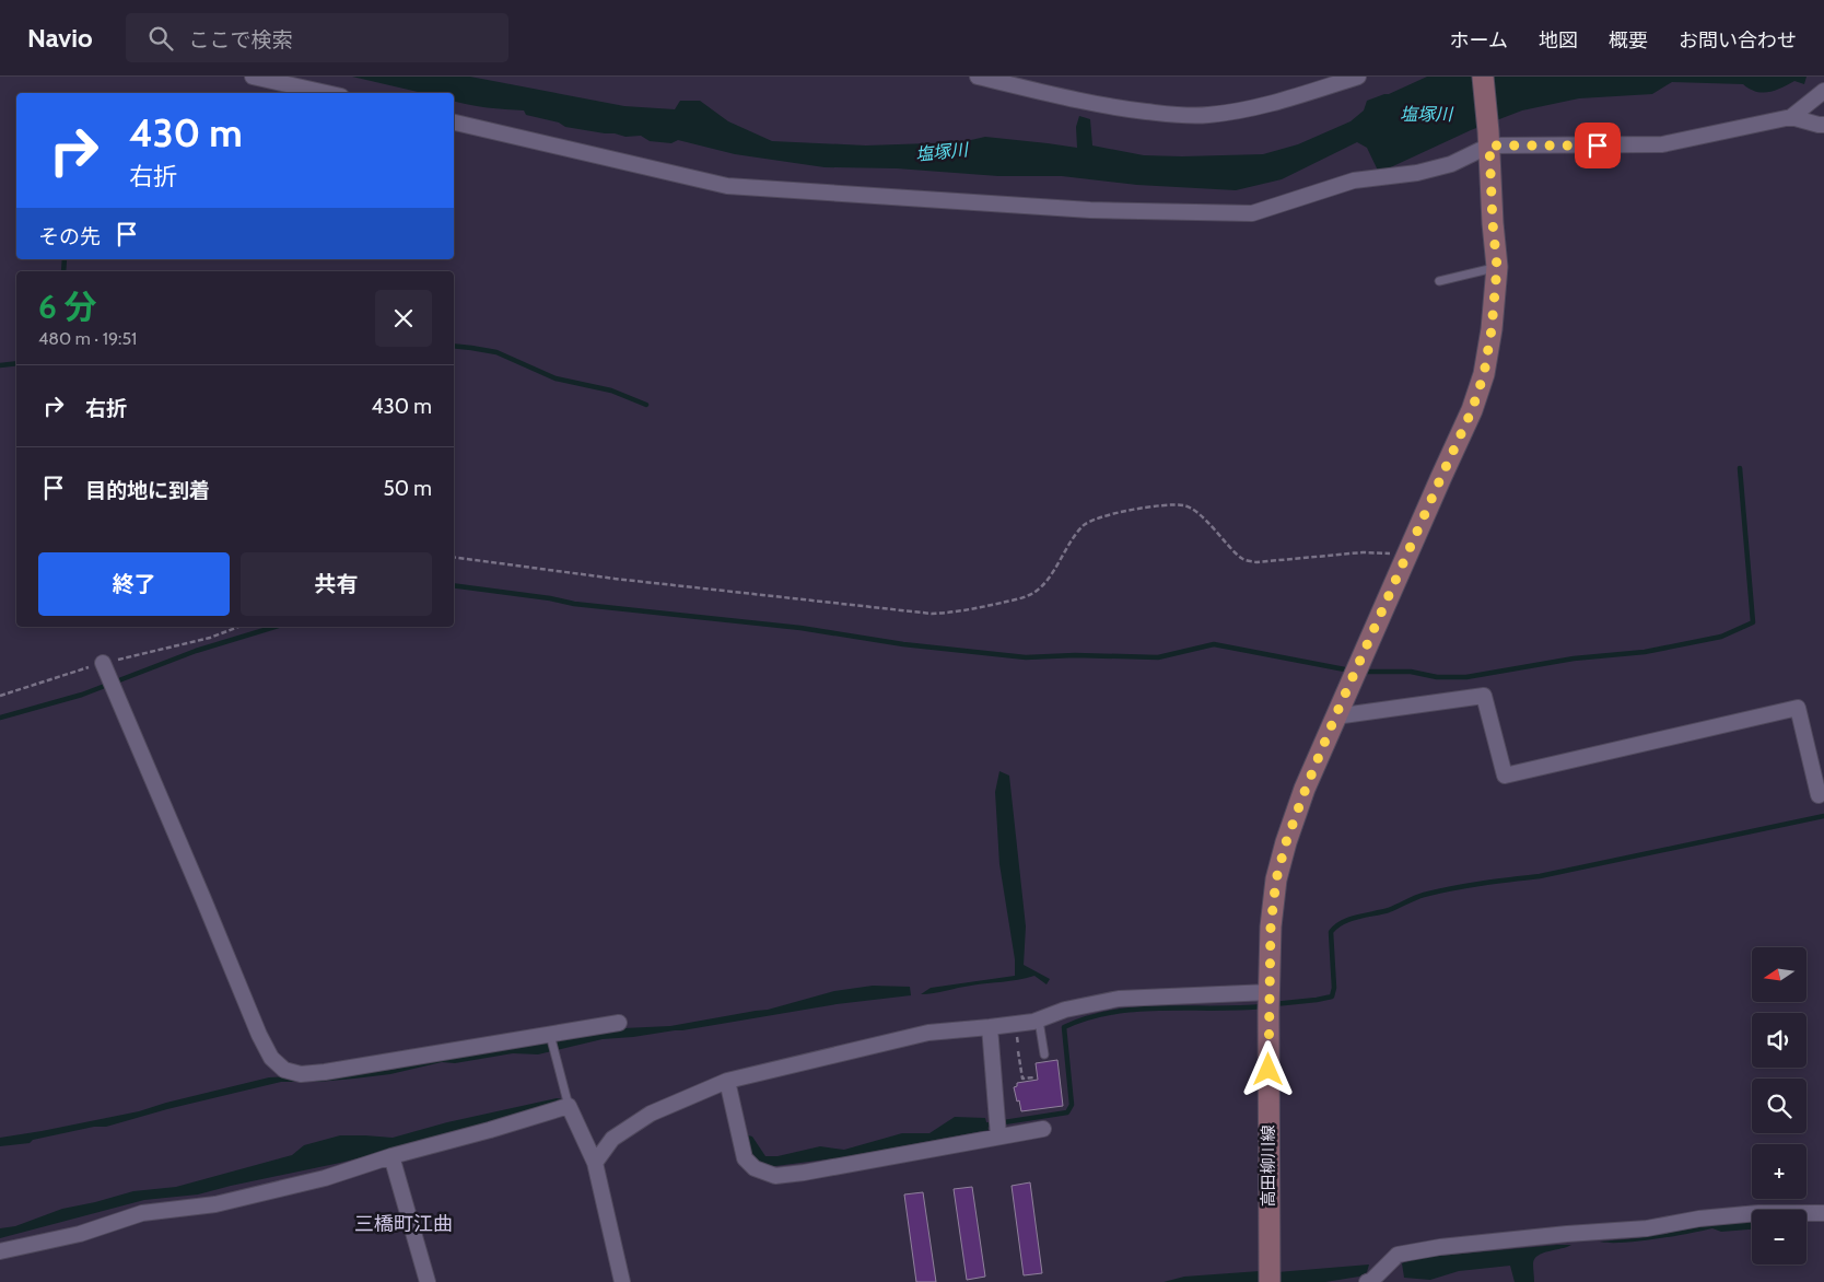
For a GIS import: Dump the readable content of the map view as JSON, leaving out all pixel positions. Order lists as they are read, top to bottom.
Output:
{
  "streets": {
    "main road": ["高田柳川線"]
  },
  "districts": ["三橋町江曲"],
  "water": ["塩塚川"],
  "north": "left",
  "page": {
    "header": "Navio",
    "search": "ここで検索",
    "nav": [
      "ホーム",
      "地図",
      "概要",
      "お問い合わせ"
    ],
    "turn": ["430 m", "右折"],
    "then": "その先",
    "heading": ["6 分", "480 m · 19:51"],
    "list": [
      {
        "name": "右折",
        "value": "430 m"
      },
      {
        "name": "目的地に到着",
        "value": "50 m"
      }
    ],
    "buttons": ["終了", "共有"],
    "map_buttons": ["+", "−"]
  }
}
